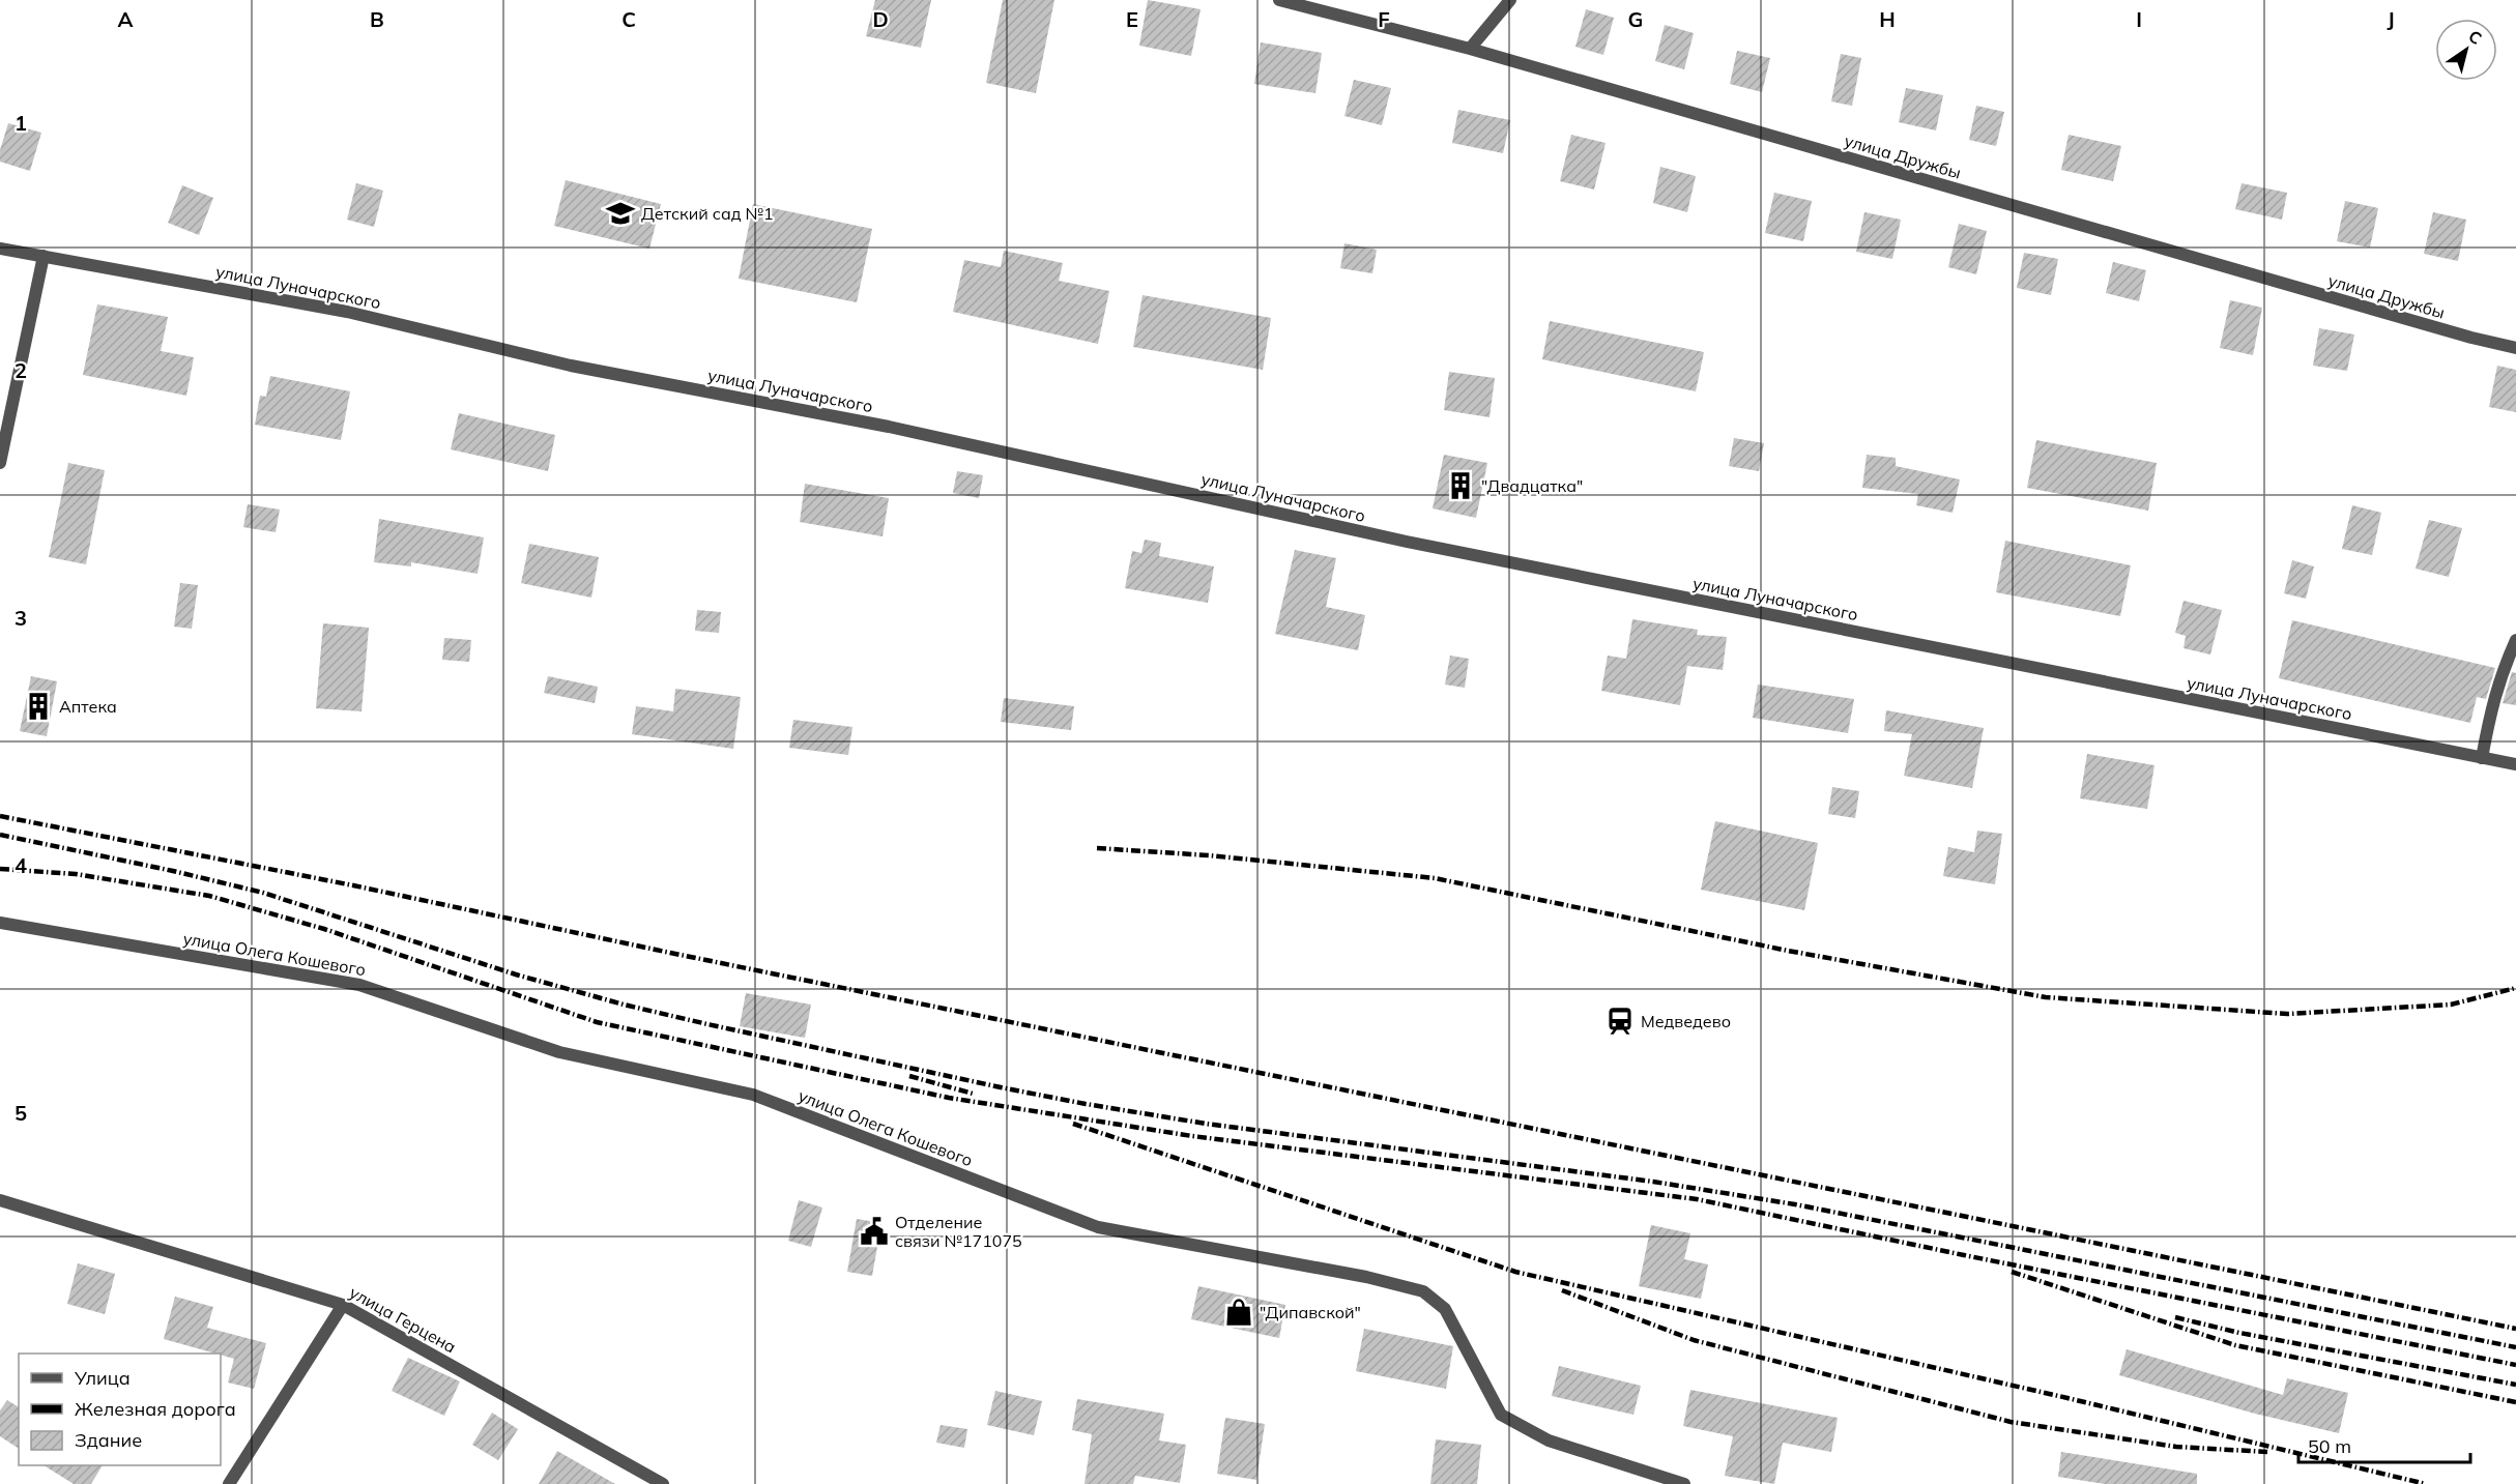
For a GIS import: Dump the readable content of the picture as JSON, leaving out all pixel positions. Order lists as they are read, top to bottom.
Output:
{
  "streets": {
    "street": [
      "улица Дружбы",
      "улица Луначарского",
      "улица Олега Кошевого",
      "улица Герцена"
    ]
  },
  "places": {
    "school or university": ["Детский сад №1"],
    "building": ["\"Двадцатка\"", "Аптека"],
    "station": ["Медведево"],
    "public building": ["Отделение связи №171075"],
    "shop": ["\"Дипавской\""]
  },
  "legend": ["Улица", "Железная дорога", "Здание"],
  "scale_bar": "50 m",
  "north": "top right",
  "grid": {
    "columns": [
      "A",
      "B",
      "C",
      "D",
      "E",
      "F",
      "G",
      "H",
      "I",
      "J"
    ],
    "rows": [
      "1",
      "2",
      "3",
      "4",
      "5"
    ]
  }
}
